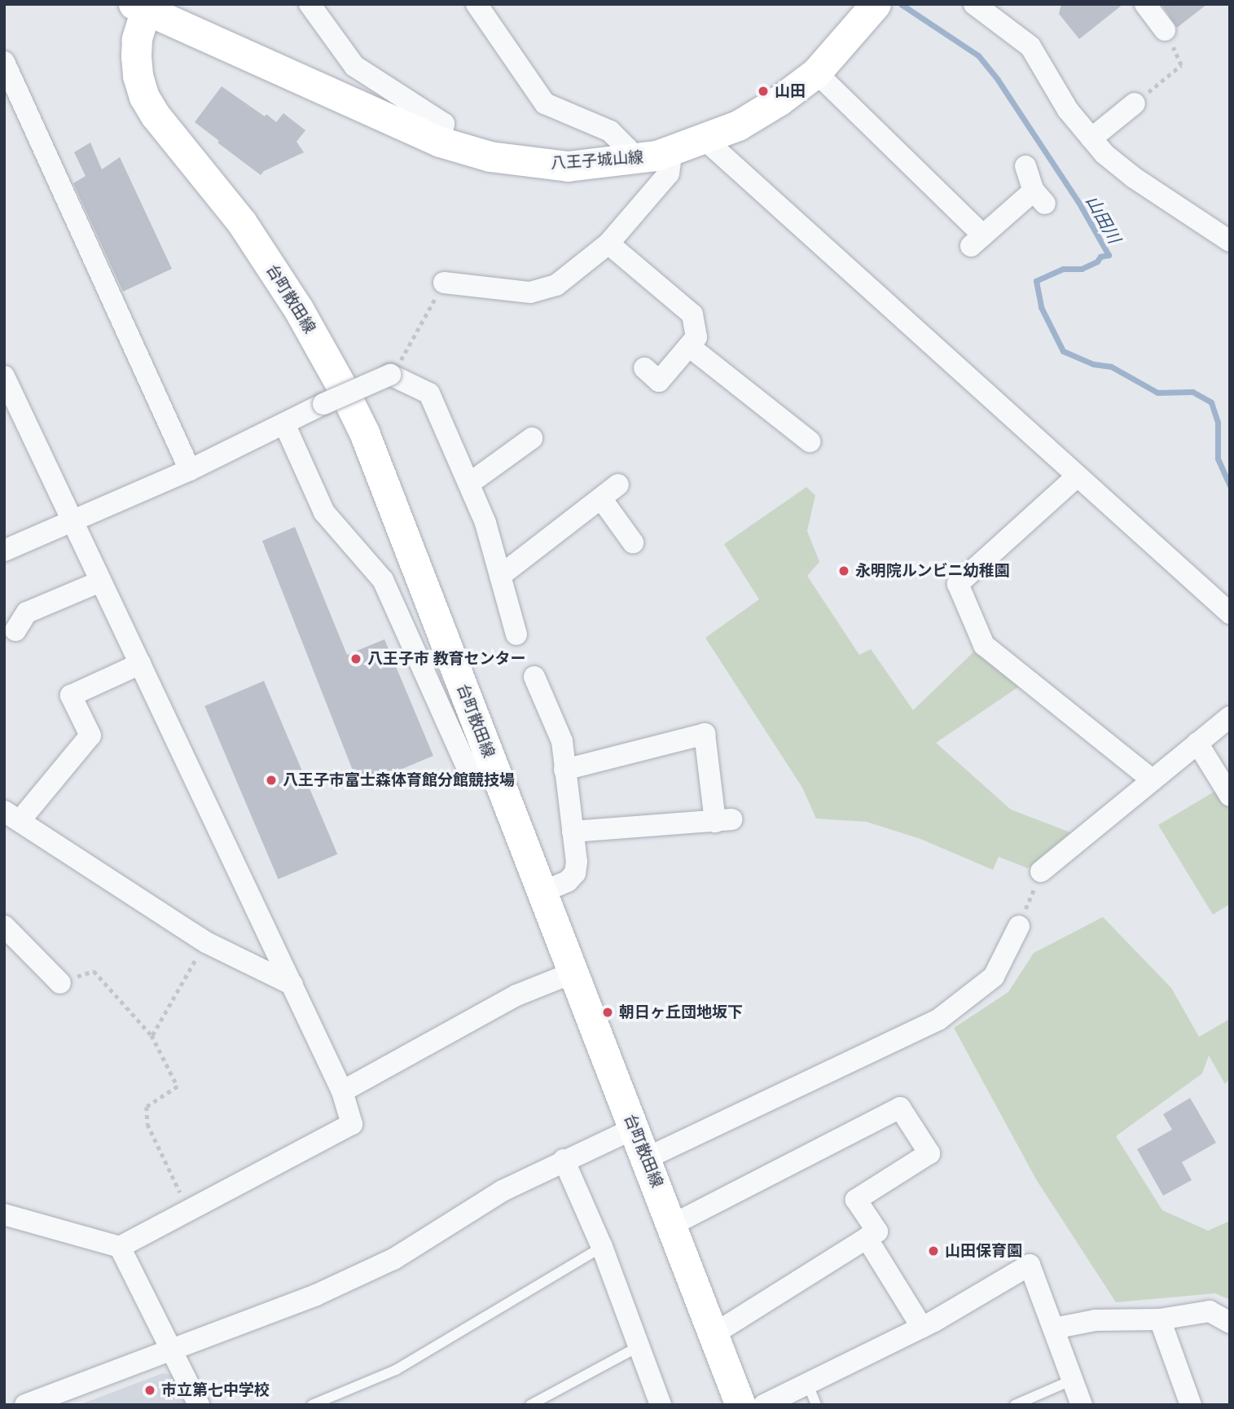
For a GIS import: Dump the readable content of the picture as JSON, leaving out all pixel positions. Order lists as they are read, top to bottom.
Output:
{
  "streets": {
    "street": ["八王子城山線", "台町散田線"]
  },
  "crossings": [
    ["八王子城山線", "台町散田線"]
  ],
  "water": ["山田川"],
  "places": [
    "山田",
    "永明院ルンビニ幼稚園",
    "八王子市 教育センター",
    "八王子市富士森体育館分館競技場",
    "朝日ヶ丘団地坂下",
    "山田保育園",
    "市立第七中学校"
  ]
}
